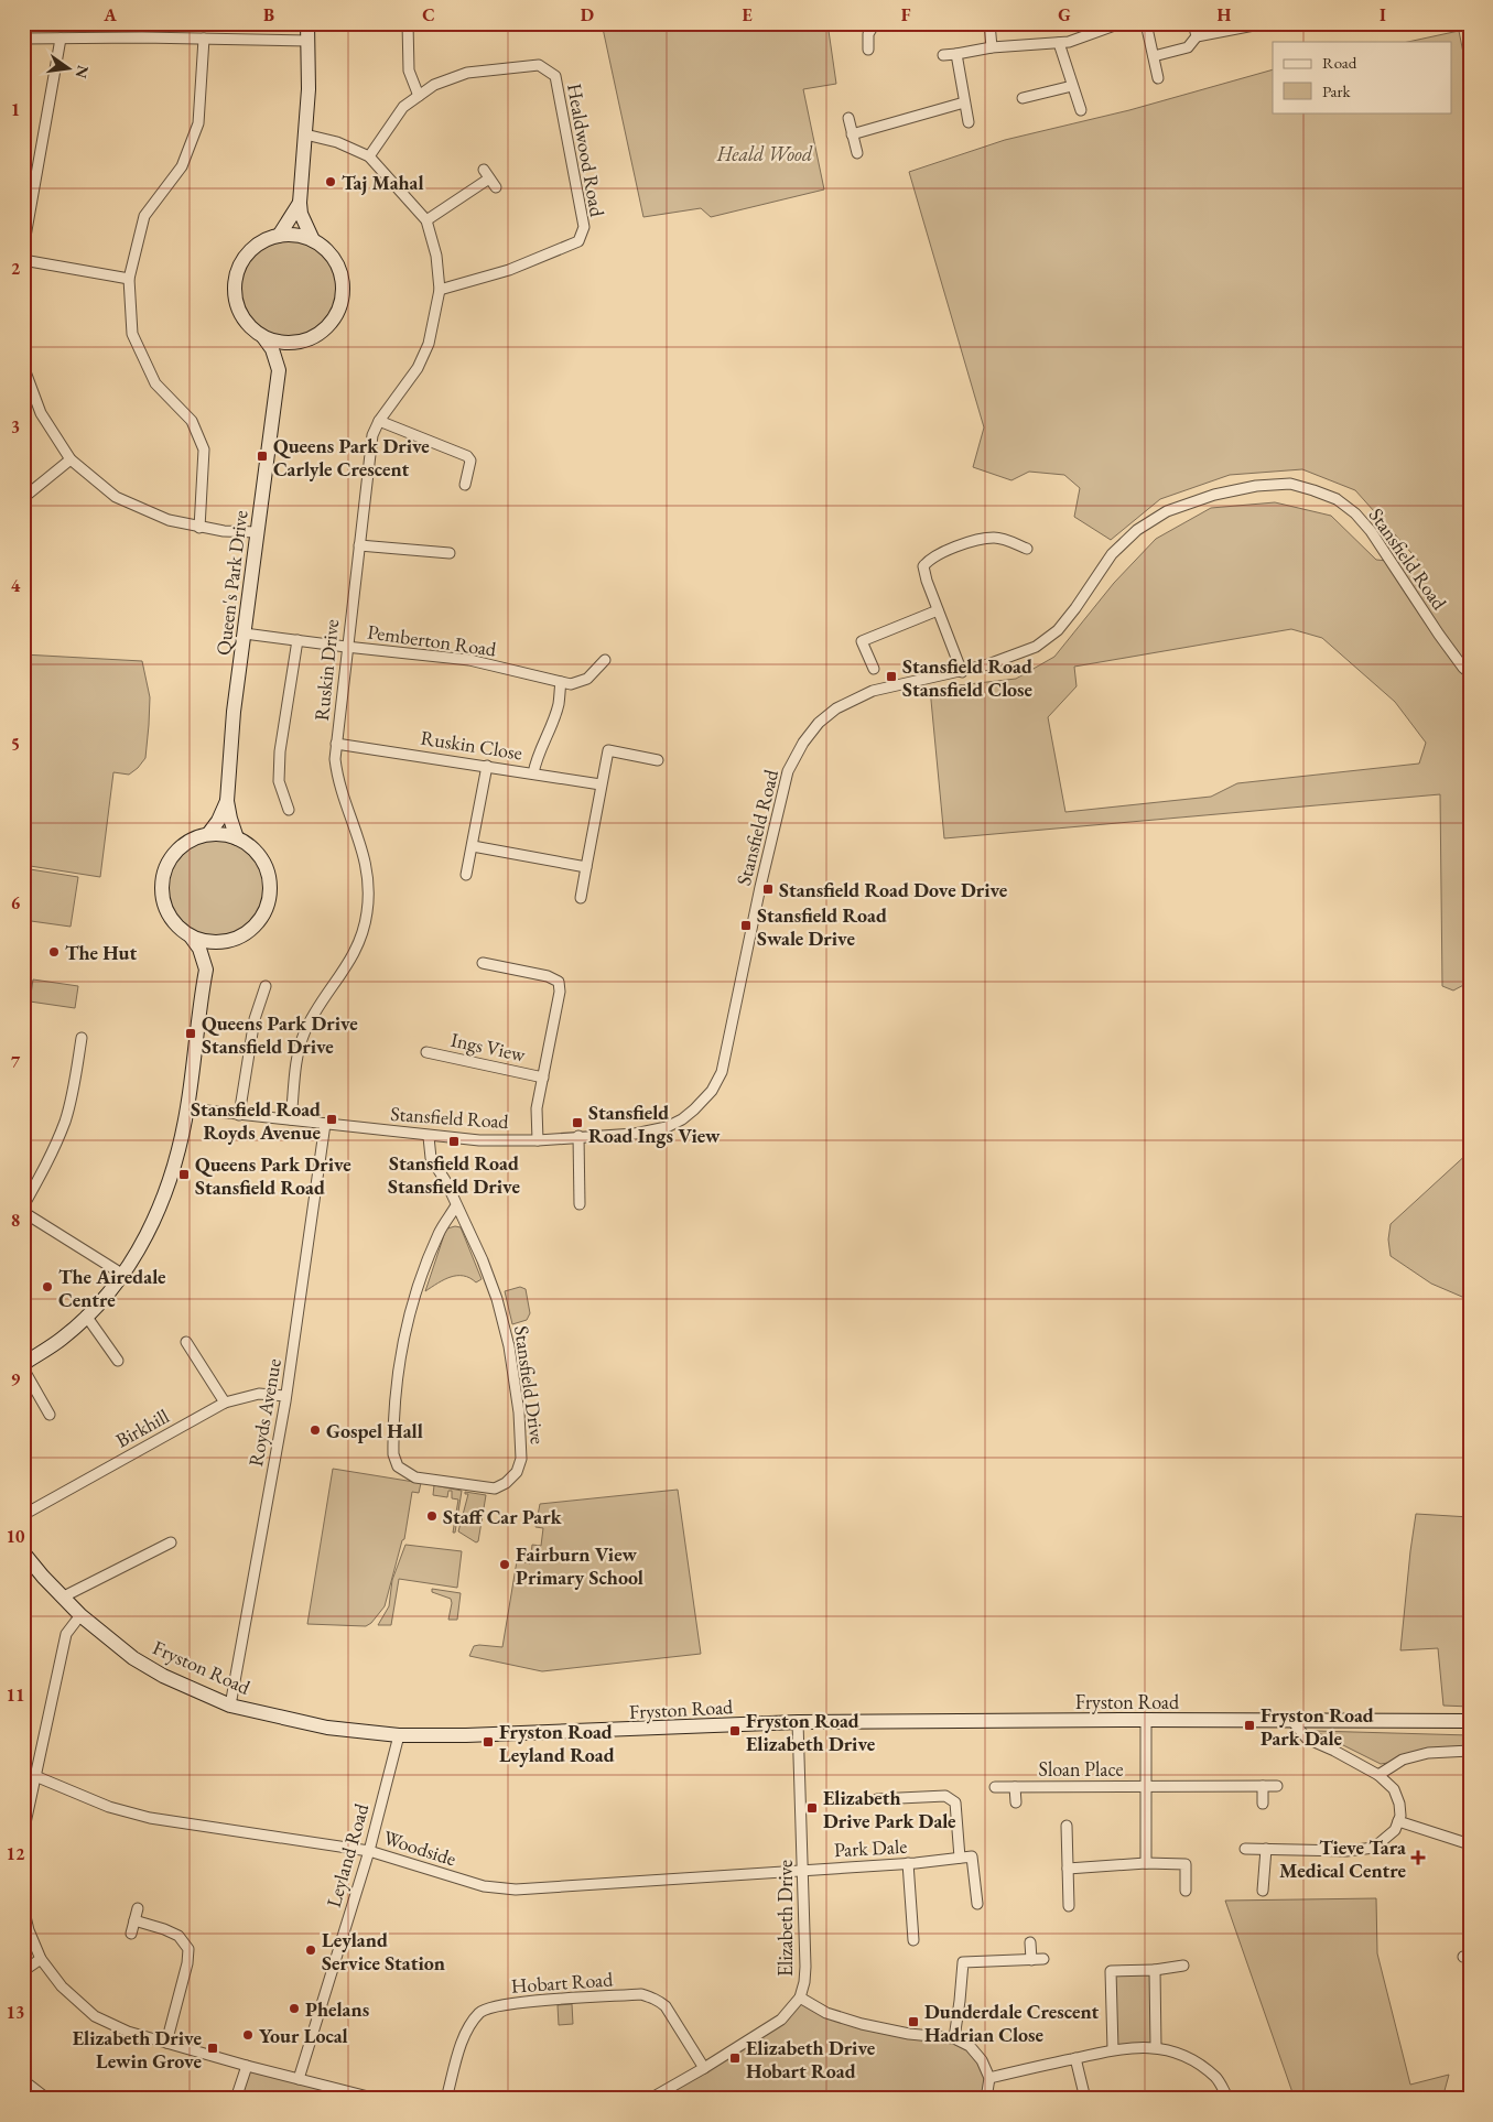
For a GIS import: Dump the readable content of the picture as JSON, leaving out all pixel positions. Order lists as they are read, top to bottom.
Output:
{
  "streets": {
    "street": [
      "Healdwood Road",
      "Stansfield Road",
      "Queen's Park Drive",
      "Pemberton Road",
      "Ruskin Drive",
      "Ruskin Close",
      "Ings View",
      "Stansfield Drive",
      "Royds Avenue",
      "Birkhill",
      "Fryston Road",
      "Sloan Place",
      "Woodside",
      "Park Dale",
      "Leyland Road",
      "Elizabeth Drive",
      "Hobart Road"
    ]
  },
  "crossings": [
    ["Healdwood Road", "Ruskin Drive"],
    ["Stansfield Road", "Ruskin Drive"],
    ["Stansfield Road", "Ings View"],
    ["Stansfield Road", "Stansfield Drive"],
    ["Stansfield Road", "Royds Avenue"],
    ["Queen's Park Drive", "Pemberton Road"],
    ["Pemberton Road", "Ruskin Drive"],
    ["Ruskin Drive", "Ruskin Close"],
    ["Royds Avenue", "Birkhill"],
    ["Royds Avenue", "Fryston Road"],
    ["Fryston Road", "Sloan Place"],
    ["Fryston Road", "Leyland Road"],
    ["Fryston Road", "Elizabeth Drive"],
    ["Woodside", "Park Dale"],
    ["Woodside", "Leyland Road"],
    ["Woodside", "Elizabeth Drive"],
    ["Park Dale", "Elizabeth Drive"],
    ["Elizabeth Drive", "Hobart Road"]
  ],
  "parks": ["Heald Wood"],
  "places": {
    "other": [
      "Taj Mahal",
      "The Hut",
      "The Airedale Centre",
      "Gospel Hall",
      "Staff Car Park",
      "Fairburn View Primary School",
      "Leyland Service Station",
      "Phelans",
      "Your Local"
    ],
    "transit": [
      "Queens Park Drive Carlyle Crescent",
      "Stansfield Road Stansfield Close",
      "Stansfield Road Dove Drive",
      "Stansfield Road Swale Drive",
      "Queens Park Drive Stansfield Drive",
      "Stansfield Road Royds Avenue",
      "Stansfield Road Ings View",
      "Stansfield Road Stansfield Drive",
      "Queens Park Drive Stansfield Road",
      "Fryston Road Park Dale",
      "Fryston Road Elizabeth Drive",
      "Fryston Road Leyland Road",
      "Elizabeth Drive Park Dale",
      "Dunderdale Crescent Hadrian Close",
      "Elizabeth Drive Lewin Grove",
      "Elizabeth Drive Hobart Road"
    ],
    "health": ["Tieve Tara Medical Centre"]
  },
  "legend": ["Road", "Park"],
  "north": "right",
  "grid": {
    "columns": [
      "A",
      "B",
      "C",
      "D",
      "E",
      "F",
      "G",
      "H",
      "I"
    ],
    "rows": [
      "1",
      "2",
      "3",
      "4",
      "5",
      "6",
      "7",
      "8",
      "9",
      "10",
      "11",
      "12",
      "13"
    ]
  }
}
